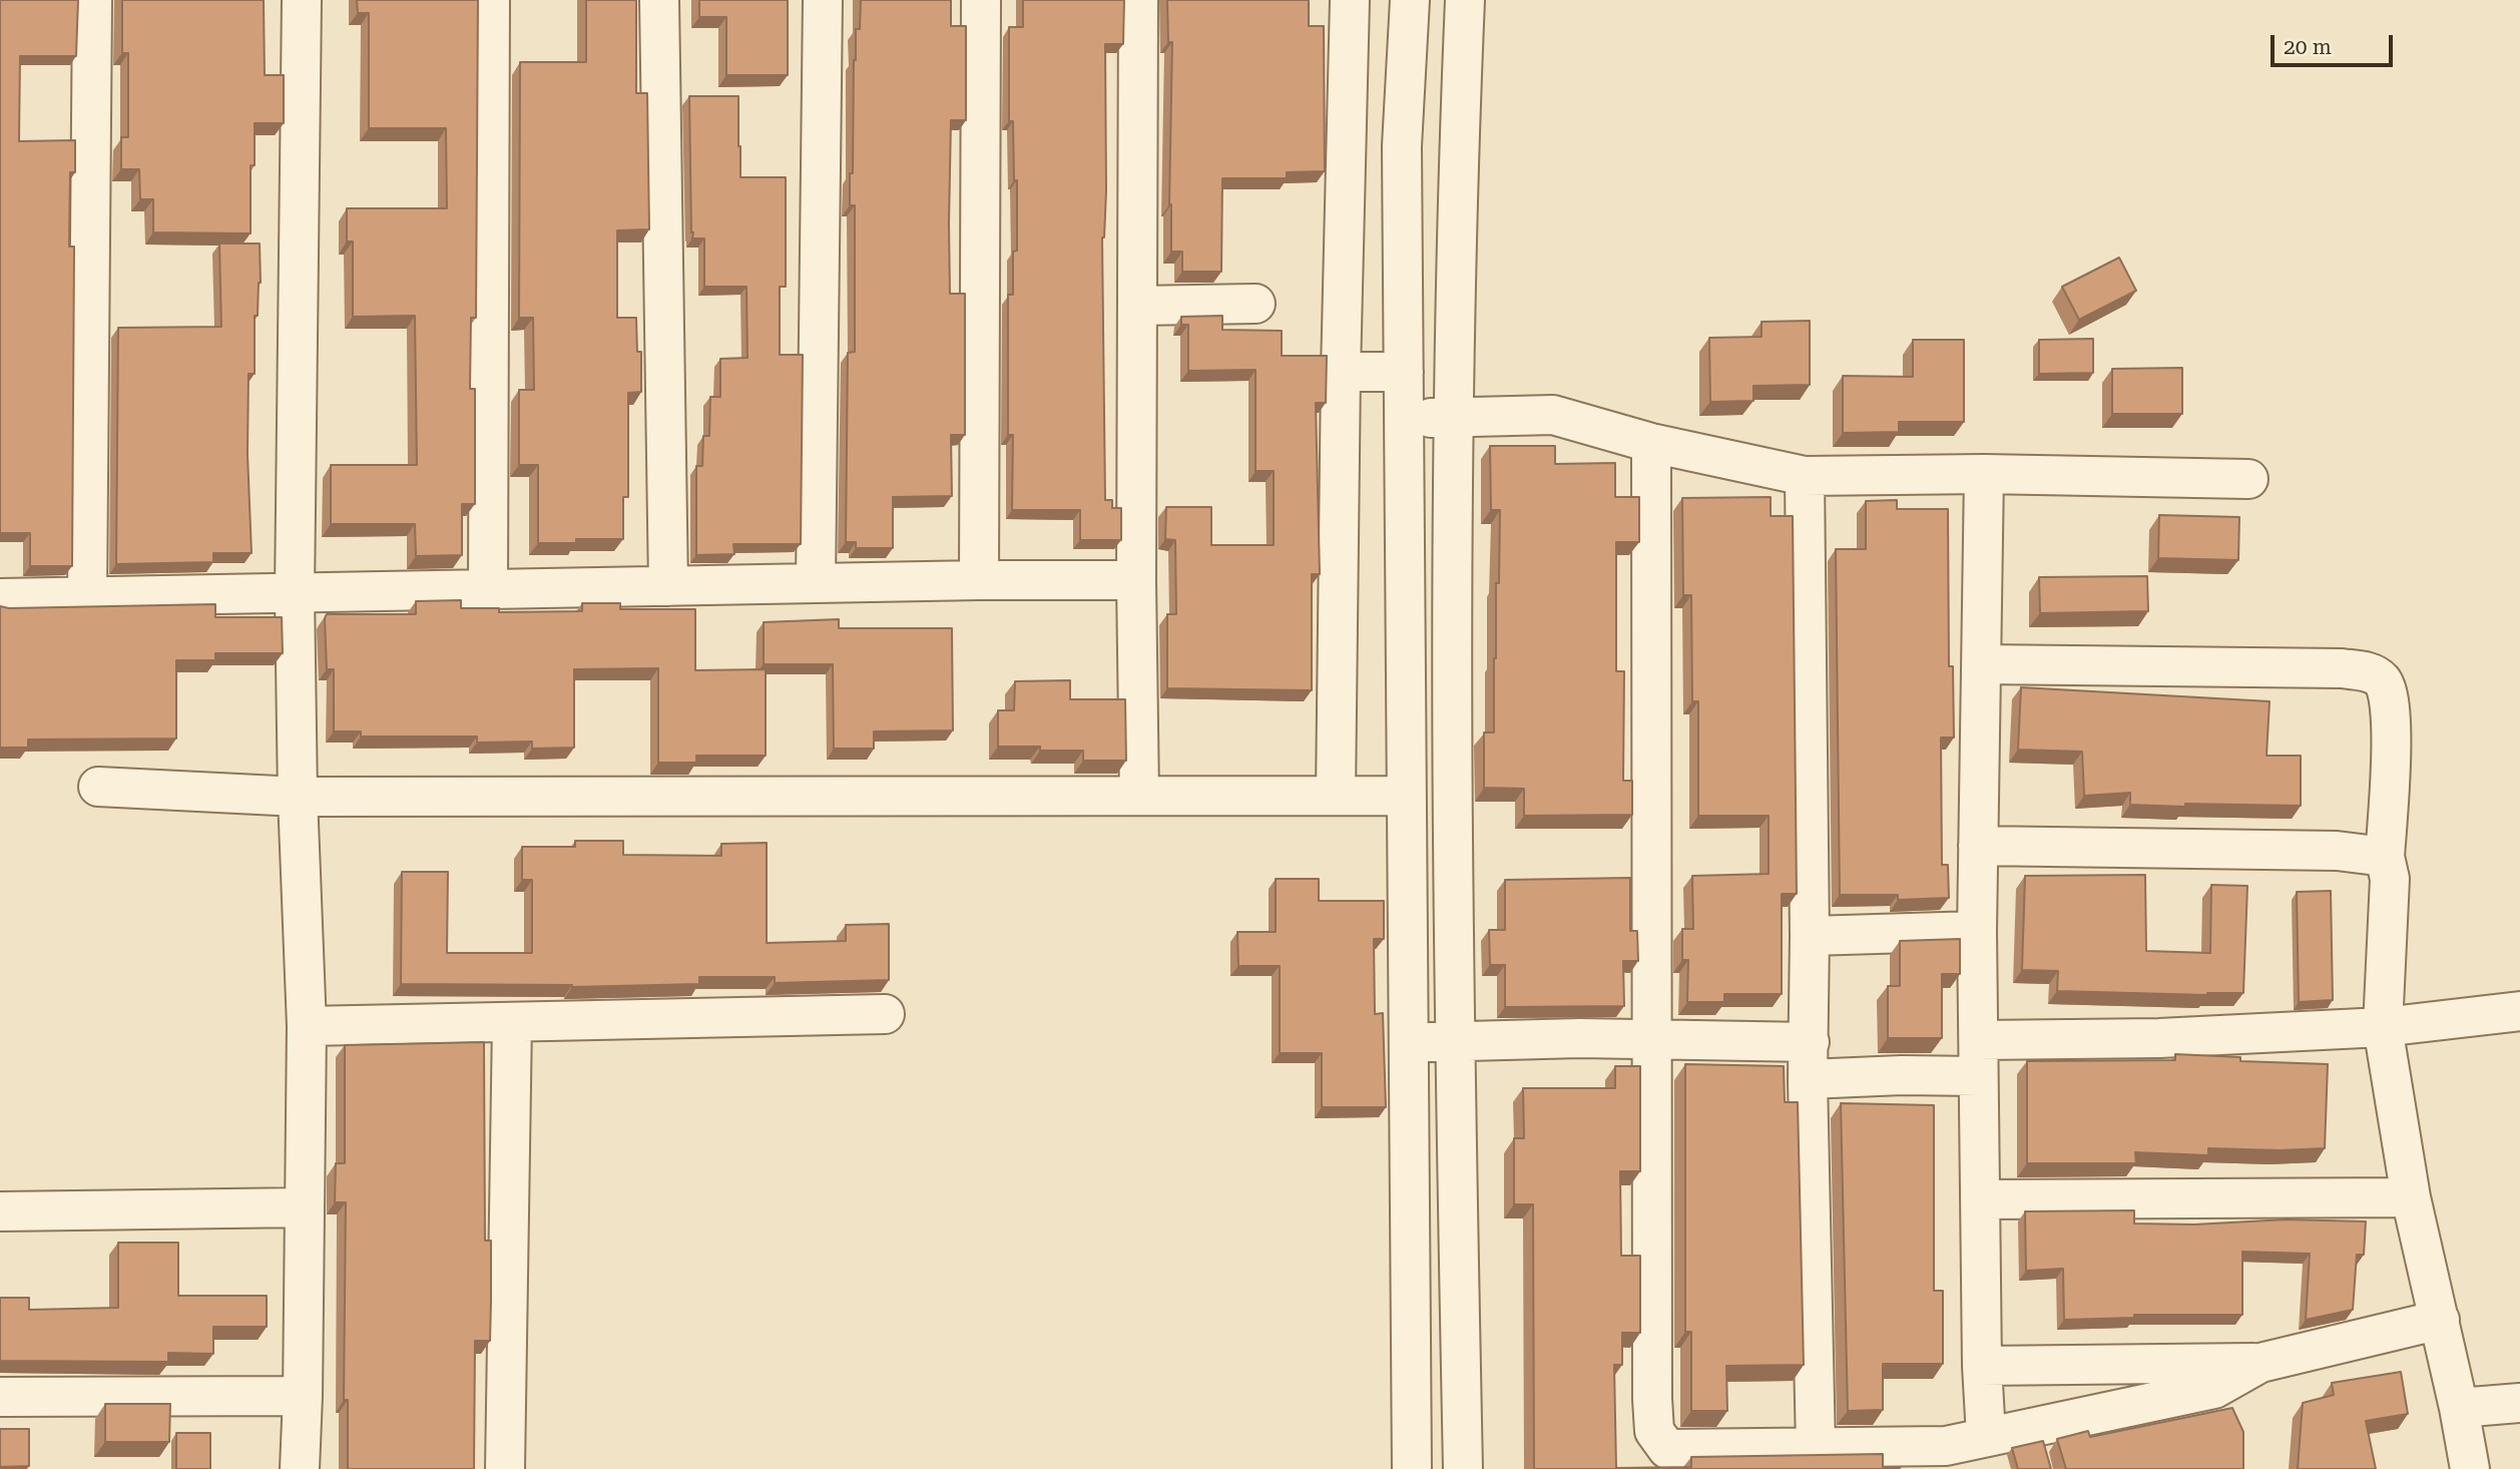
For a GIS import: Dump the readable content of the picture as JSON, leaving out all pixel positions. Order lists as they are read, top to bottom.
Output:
{
  "scale_bar": "20 m"
}
